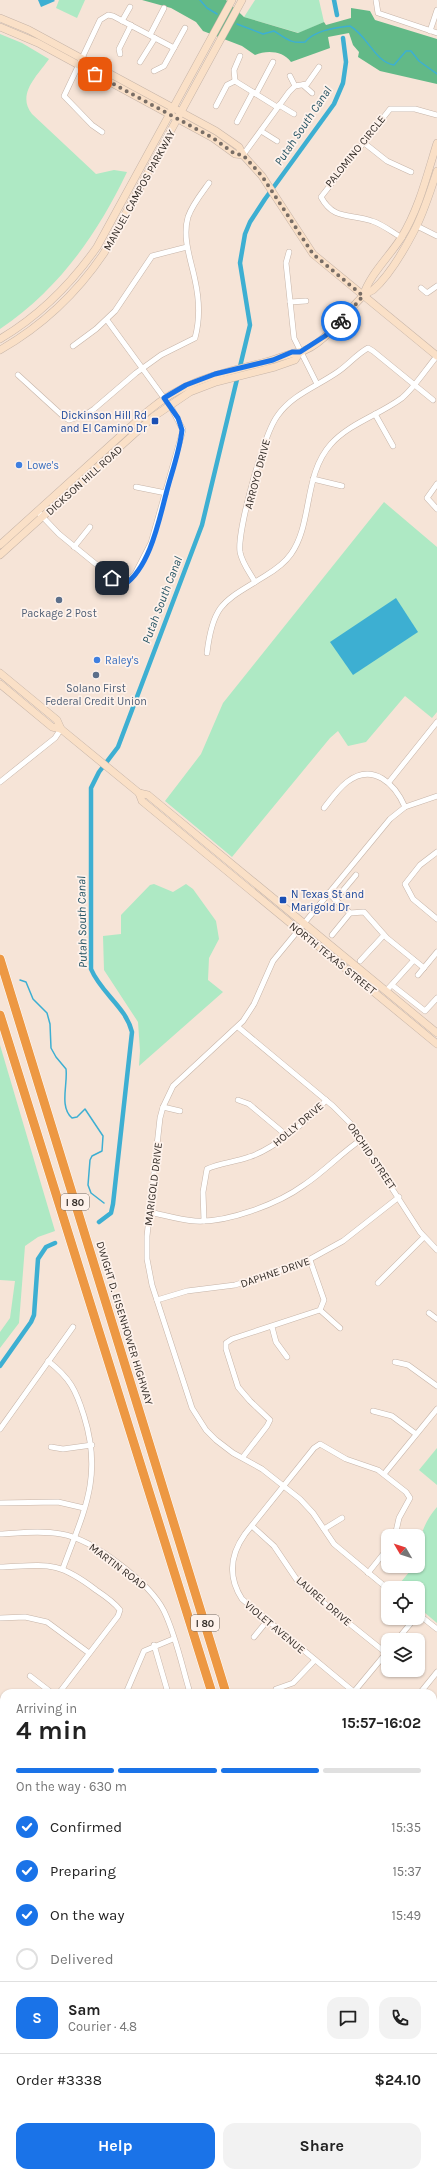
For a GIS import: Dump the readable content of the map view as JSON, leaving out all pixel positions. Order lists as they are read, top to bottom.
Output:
{
  "streets": {
    "highway": ["I 80", "DWIGHT D. EISENHOWER HIGHWAY"],
    "main road": ["MANUEL CAMPOS PARKWAY", "DICKSON HILL ROAD", "NORTH TEXAS STREET"],
    "street": [
      "PALOMINO CIRCLE",
      "ARROYO DRIVE",
      "HOLLY DRIVE",
      "ORCHID STREET",
      "MARIGOLD DRIVE",
      "DAPHNE DRIVE",
      "MARTIN ROAD",
      "LAUREL DRIVE",
      "VIOLET AVENUE"
    ]
  },
  "crossings": [
    ["PALOMINO CIRCLE", "DICKSON HILL ROAD"],
    ["NORTH TEXAS STREET", "MARIGOLD DRIVE"],
    ["HOLLY DRIVE", "ORCHID STREET"],
    ["ORCHID STREET", "MARIGOLD DRIVE"],
    ["ORCHID STREET", "DAPHNE DRIVE"],
    ["MARIGOLD DRIVE", "DAPHNE DRIVE"],
    ["MARIGOLD DRIVE", "VIOLET AVENUE"],
    ["LAUREL DRIVE", "VIOLET AVENUE"]
  ],
  "water": ["Putah South Canal"],
  "places": {
    "transit": ["Dickinson Hill Rd and El Camino Dr", "N Texas St and Marigold Dr"],
    "other": [
      "Lowe's",
      "Package 2 Post",
      "Raley's",
      "Solano First Federal Credit Union"
    ]
  },
  "north": "top left",
  "page": {
    "heading": ["4 min", "Arriving in", "15:57–16:02"],
    "panel": [
      "Sam",
      "Courier · 4.8",
      "Order #3338",
      "$24.10"
    ],
    "bar": "On the way · 630 m",
    "list": [
      ["Confirmed", "15:35"],
      ["Preparing", "15:37"],
      ["On the way", "15:49"],
      "Delivered"
    ],
    "round": "S",
    "buttons": ["Help", "Share"]
  }
}
